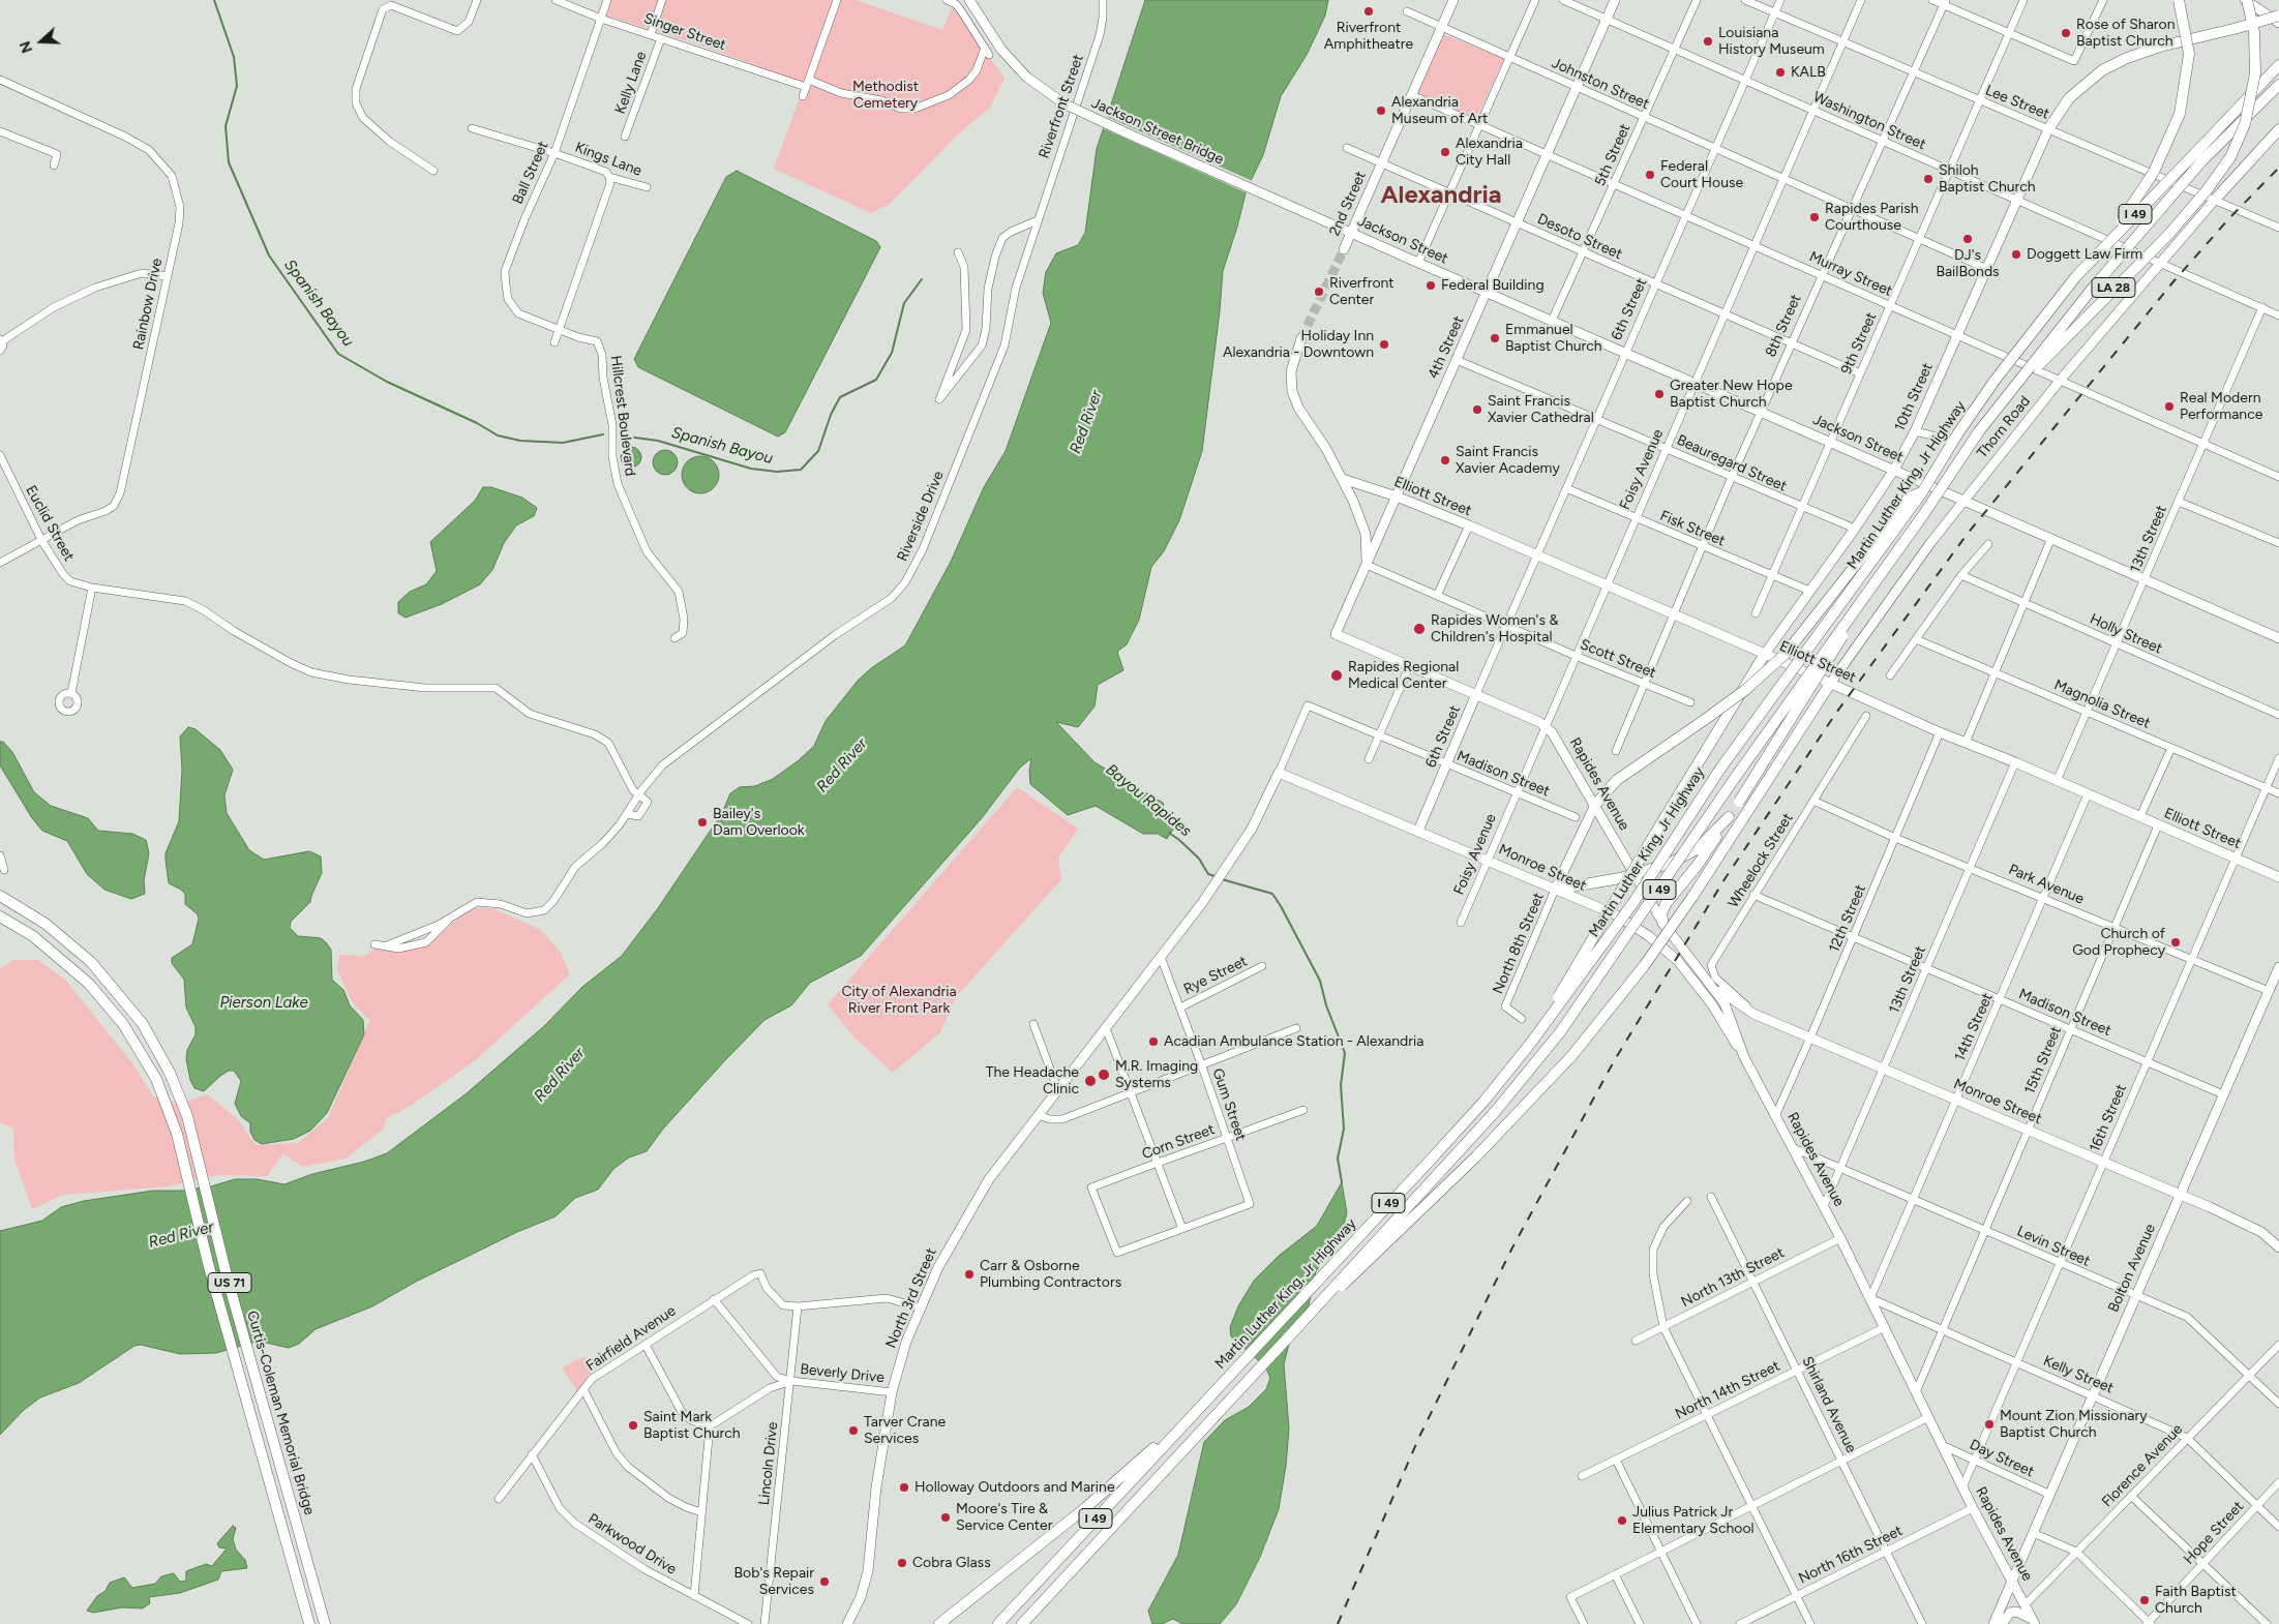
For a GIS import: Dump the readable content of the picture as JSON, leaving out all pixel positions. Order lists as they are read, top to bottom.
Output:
{
  "streets": {
    "highway": [
      "I 49",
      "LA 28",
      "Martin Luther King, Jr Highway",
      "US 71",
      "Curtis-Coleman Memorial Bridge"
    ],
    "main road": [
      "Jackson Street Bridge",
      "2nd Street",
      "Jackson Street",
      "6th Street",
      "4th Street",
      "10th Street",
      "Thorn Road",
      "Elliott Street",
      "Rapides Avenue",
      "Monroe Street",
      "Bolton Avenue",
      "North 3rd Street"
    ],
    "street": [
      "Singer Street",
      "Kelly Lane",
      "Johnston Street",
      "Lee Street",
      "Riverfront Street",
      "Washington Street",
      "5th Street",
      "Kings Lane",
      "Ball Street",
      "Desoto Street",
      "Murray Street",
      "Rainbow Drive",
      "8th Street",
      "9th Street",
      "Hillcrest Boulevard",
      "Beauregard Street",
      "Foisy Avenue",
      "Riverside Drive",
      "Euclid Street",
      "Fisk Street",
      "13th Street",
      "Holly Street",
      "Scott Street",
      "Magnolia Street",
      "Madison Street",
      "Wheelock Street",
      "Park Avenue",
      "12th Street",
      "North 8th Street",
      "Rye Street",
      "14th Street",
      "15th Street",
      "Gum Street",
      "16th Street",
      "Corn Street",
      "Levin Street",
      "North 13th Street",
      "Fairfield Avenue",
      "Beverly Drive",
      "Kelly Street",
      "North 14th Street",
      "Shirland Avenue",
      "Day Street",
      "Lincoln Drive",
      "Florence Avenue",
      "Hope Street",
      "Parkwood Drive",
      "North 16th Street"
    ]
  },
  "crossings": [
    ["Singer Street", "Kelly Lane"],
    ["Singer Street", "Ball Street"],
    ["Johnston Street", "5th Street"],
    ["Johnston Street", "2nd Street"],
    ["Johnston Street", "6th Street"],
    ["Johnston Street", "8th Street"],
    ["Johnston Street", "4th Street"],
    ["Johnston Street", "Foisy Avenue"],
    ["Lee Street", "6th Street"],
    ["Lee Street", "8th Street"],
    ["Lee Street", "9th Street"],
    ["Lee Street", "10th Street"],
    ["Lee Street", "Thorn Road"],
    ["Lee Street", "Foisy Avenue"],
    ["Riverfront Street", "Riverside Drive"],
    ["Washington Street", "5th Street"],
    ["Washington Street", "6th Street"],
    ["Washington Street", "8th Street"],
    ["Washington Street", "9th Street"],
    ["Washington Street", "4th Street"],
    ["Washington Street", "10th Street"],
    ["Washington Street", "Thorn Road"],
    ["Washington Street", "Foisy Avenue"],
    ["Washington Street", "13th Street"],
    ["Jackson Street Bridge", "Jackson Street"],
    ["5th Street", "Desoto Street"],
    ["5th Street", "Jackson Street"],
    ["5th Street", "Murray Street"],
    ["Kings Lane", "Ball Street"],
    ["Ball Street", "Hillcrest Boulevard"],
    ["2nd Street", "Desoto Street"],
    ["2nd Street", "Jackson Street"],
    ["2nd Street", "Murray Street"],
    ["Desoto Street", "6th Street"],
    ["Desoto Street", "8th Street"],
    ["Desoto Street", "9th Street"],
    ["Desoto Street", "4th Street"],
    ["Desoto Street", "Foisy Avenue"],
    ["Jackson Street", "6th Street"],
    ["Jackson Street", "8th Street"],
    ["Jackson Street", "9th Street"],
    ["Jackson Street", "4th Street"],
    ["Jackson Street", "10th Street"],
    ["Jackson Street", "Thorn Road"],
    ["Jackson Street", "Foisy Avenue"],
    ["Jackson Street", "13th Street"],
    ["Murray Street", "6th Street"],
    ["Murray Street", "8th Street"],
    ["Murray Street", "9th Street"],
    ["Murray Street", "4th Street"],
    ["Murray Street", "10th Street"],
    ["Murray Street", "Thorn Road"],
    ["Murray Street", "Foisy Avenue"],
    ["Murray Street", "13th Street"],
    ["LA 28", "Martin Luther King, Jr Highway"],
    ["Rainbow Drive", "Euclid Street"],
    ["6th Street", "Beauregard Street"],
    ["6th Street", "Elliott Street"],
    ["6th Street", "Fisk Street"],
    ["6th Street", "Scott Street"],
    ["6th Street", "Madison Street"],
    ["6th Street", "Monroe Street"],
    ["8th Street", "Beauregard Street"],
    ["8th Street", "Elliott Street"],
    ["8th Street", "Fisk Street"],
    ["8th Street", "Scott Street"],
    ["9th Street", "Beauregard Street"],
    ["9th Street", "Fisk Street"],
    ["4th Street", "Beauregard Street"],
    ["4th Street", "Elliott Street"],
    ["4th Street", "Scott Street"],
    ["10th Street", "Beauregard Street"],
    ["10th Street", "Elliott Street"],
    ["10th Street", "Fisk Street"],
    ["Thorn Road", "Elliott Street"],
    ["Beauregard Street", "Foisy Avenue"],
    ["Foisy Avenue", "Elliott Street"],
    ["Foisy Avenue", "Fisk Street"],
    ["Foisy Avenue", "Scott Street"],
    ["Foisy Avenue", "Madison Street"],
    ["Foisy Avenue", "Rapides Avenue"],
    ["Foisy Avenue", "Monroe Street"],
    ["Elliott Street", "13th Street"],
    ["Elliott Street", "12th Street"],
    ["Elliott Street", "14th Street"],
    ["Elliott Street", "15th Street"],
    ["Elliott Street", "16th Street"],
    ["Riverside Drive", "Euclid Street"],
    ["13th Street", "Holly Street"],
    ["13th Street", "Magnolia Street"],
    ["13th Street", "Madison Street"],
    ["13th Street", "Rapides Avenue"],
    ["13th Street", "Monroe Street"],
    ["13th Street", "Park Avenue"],
    ["13th Street", "Levin Street"],
    ["Magnolia Street", "16th Street"],
    ["Madison Street", "Wheelock Street"],
    ["Madison Street", "Monroe Street"],
    ["Madison Street", "12th Street"],
    ["Madison Street", "14th Street"],
    ["Madison Street", "15th Street"],
    ["Madison Street", "16th Street"],
    ["Madison Street", "Bolton Avenue"],
    ["Madison Street", "North 3rd Street"],
    ["Rapides Avenue", "Monroe Street"],
    ["Rapides Avenue", "12th Street"],
    ["Rapides Avenue", "14th Street"],
    ["Rapides Avenue", "15th Street"],
    ["Rapides Avenue", "16th Street"],
    ["Rapides Avenue", "Levin Street"],
    ["Rapides Avenue", "Bolton Avenue"],
    ["Rapides Avenue", "North 13th Street"],
    ["Rapides Avenue", "Kelly Street"],
    ["Rapides Avenue", "North 14th Street"],
    ["Rapides Avenue", "Day Street"],
    ["Rapides Avenue", "Florence Avenue"],
    ["Rapides Avenue", "North 16th Street"],
    ["Wheelock Street", "Monroe Street"],
    ["Wheelock Street", "Park Avenue"],
    ["Monroe Street", "12th Street"],
    ["Monroe Street", "North 8th Street"],
    ["Monroe Street", "14th Street"],
    ["Monroe Street", "15th Street"],
    ["Monroe Street", "16th Street"],
    ["Monroe Street", "Bolton Avenue"],
    ["Monroe Street", "North 3rd Street"],
    ["Park Avenue", "12th Street"],
    ["Park Avenue", "14th Street"],
    ["Park Avenue", "15th Street"],
    ["Park Avenue", "16th Street"],
    ["Park Avenue", "Bolton Avenue"],
    ["Rye Street", "Gum Street"],
    ["14th Street", "Levin Street"],
    ["14th Street", "Kelly Street"],
    ["15th Street", "Levin Street"],
    ["15th Street", "Kelly Street"],
    ["Gum Street", "Corn Street"],
    ["Gum Street", "North 3rd Street"],
    ["16th Street", "Levin Street"],
    ["16th Street", "Kelly Street"],
    ["16th Street", "Day Street"],
    ["Levin Street", "Bolton Avenue"],
    ["Levin Street", "Florence Avenue"],
    ["Bolton Avenue", "Kelly Street"],
    ["Bolton Avenue", "Day Street"],
    ["North 13th Street", "Shirland Avenue"],
    ["North 3rd Street", "Beverly Drive"],
    ["Fairfield Avenue", "Lincoln Drive"],
    ["Fairfield Avenue", "Parkwood Drive"],
    ["Beverly Drive", "Lincoln Drive"],
    ["Kelly Street", "Florence Avenue"],
    ["Kelly Street", "Hope Street"],
    ["North 14th Street", "Shirland Avenue"],
    ["Shirland Avenue", "North 16th Street"]
  ],
  "districts": ["Alexandria"],
  "water": [
    "Spanish Bayou",
    "Red River",
    "Bayou Rapides",
    "Pierson Lake"
  ],
  "parks": ["Methodist Cemetery", "City of Alexandria River Front Park"],
  "places": [
    "Riverfront Amphitheatre",
    "Rose of Sharon Baptist Church",
    "Louisiana History Museum",
    "KALB",
    "Alexandria Museum of Art",
    "Alexandria City Hall",
    "Federal Court House",
    "Shiloh Baptist Church",
    "Rapides Parish Courthouse",
    "DJ's BailBonds",
    "Doggett Law Firm",
    "Federal Building",
    "Riverfront Center",
    "Emmanuel Baptist Church",
    "Holiday Inn Alexandria - Downtown",
    "Greater New Hope Baptist Church",
    "Real Modern Performance",
    "Saint Francis Xavier Cathedral",
    "Saint Francis Xavier Academy",
    "Rapides Women's & Children's Hospital",
    "Rapides Regional Medical Center",
    "Bailey's Dam Overlook",
    "Church of God Prophecy",
    "Acadian Ambulance Station - Alexandria",
    "M.R. Imaging Systems",
    "The Headache Clinic",
    "Carr & Osborne Plumbing Contractors",
    "Mount Zion Missionary Baptist Church",
    "Saint Mark Baptist Church",
    "Tarver Crane Services",
    "Holloway Outdoors and Marine",
    "Moore's Tire & Service Center",
    "Julius Patrick Jr Elementary School",
    "Cobra Glass",
    "Bob's Repair Services",
    "Faith Baptist Church"
  ],
  "north": "left"
}
